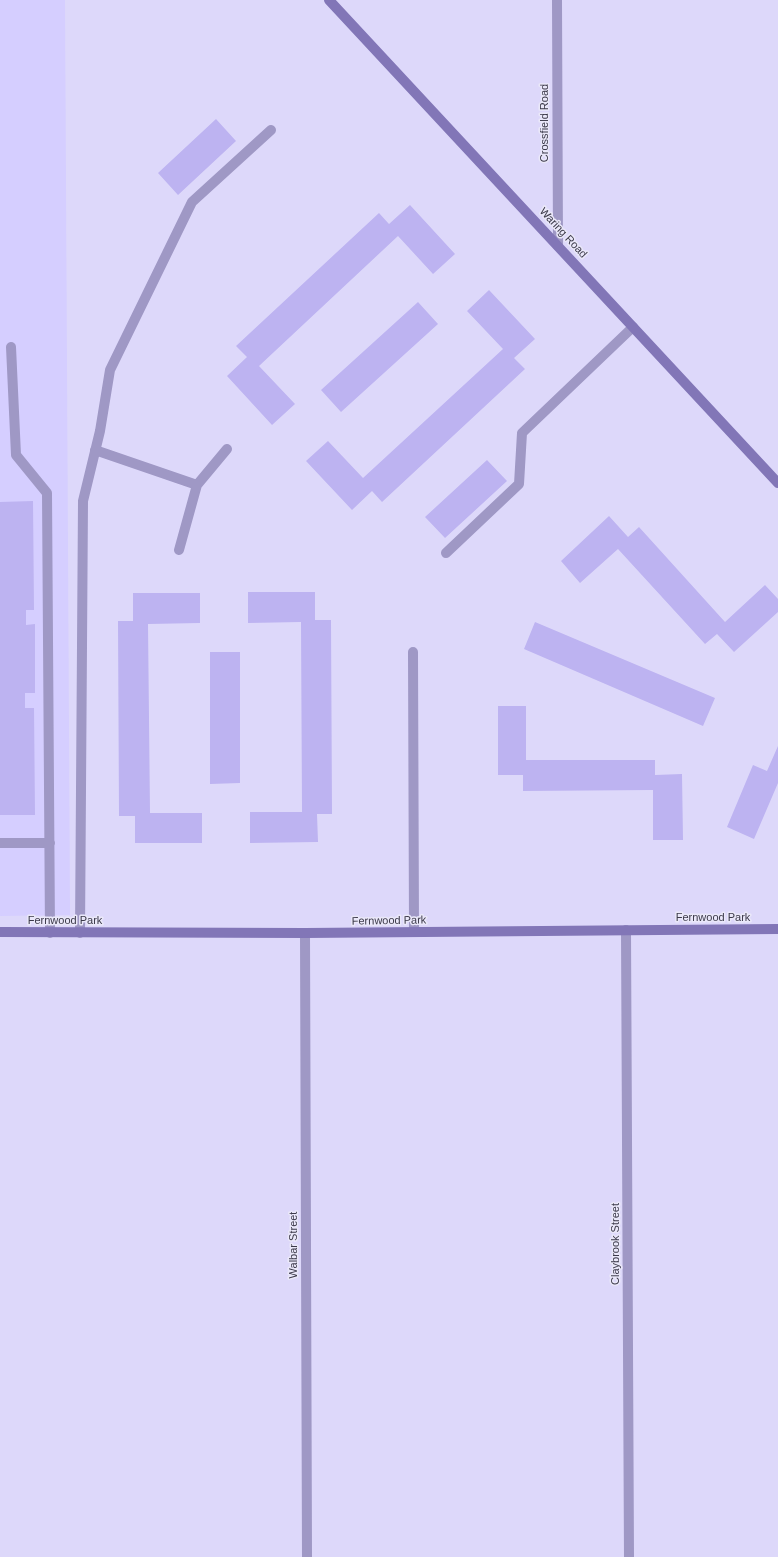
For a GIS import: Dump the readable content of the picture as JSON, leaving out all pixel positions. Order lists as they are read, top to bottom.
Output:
{
  "streets": {
    "street": [
      "Crossfield Road",
      "Waring Road",
      "Fernwood Park",
      "Claybrook Street",
      "Walbar Street"
    ]
  },
  "crossings": [
    ["Crossfield Road", "Waring Road"],
    ["Fernwood Park", "Claybrook Street"],
    ["Fernwood Park", "Walbar Street"]
  ]
}
